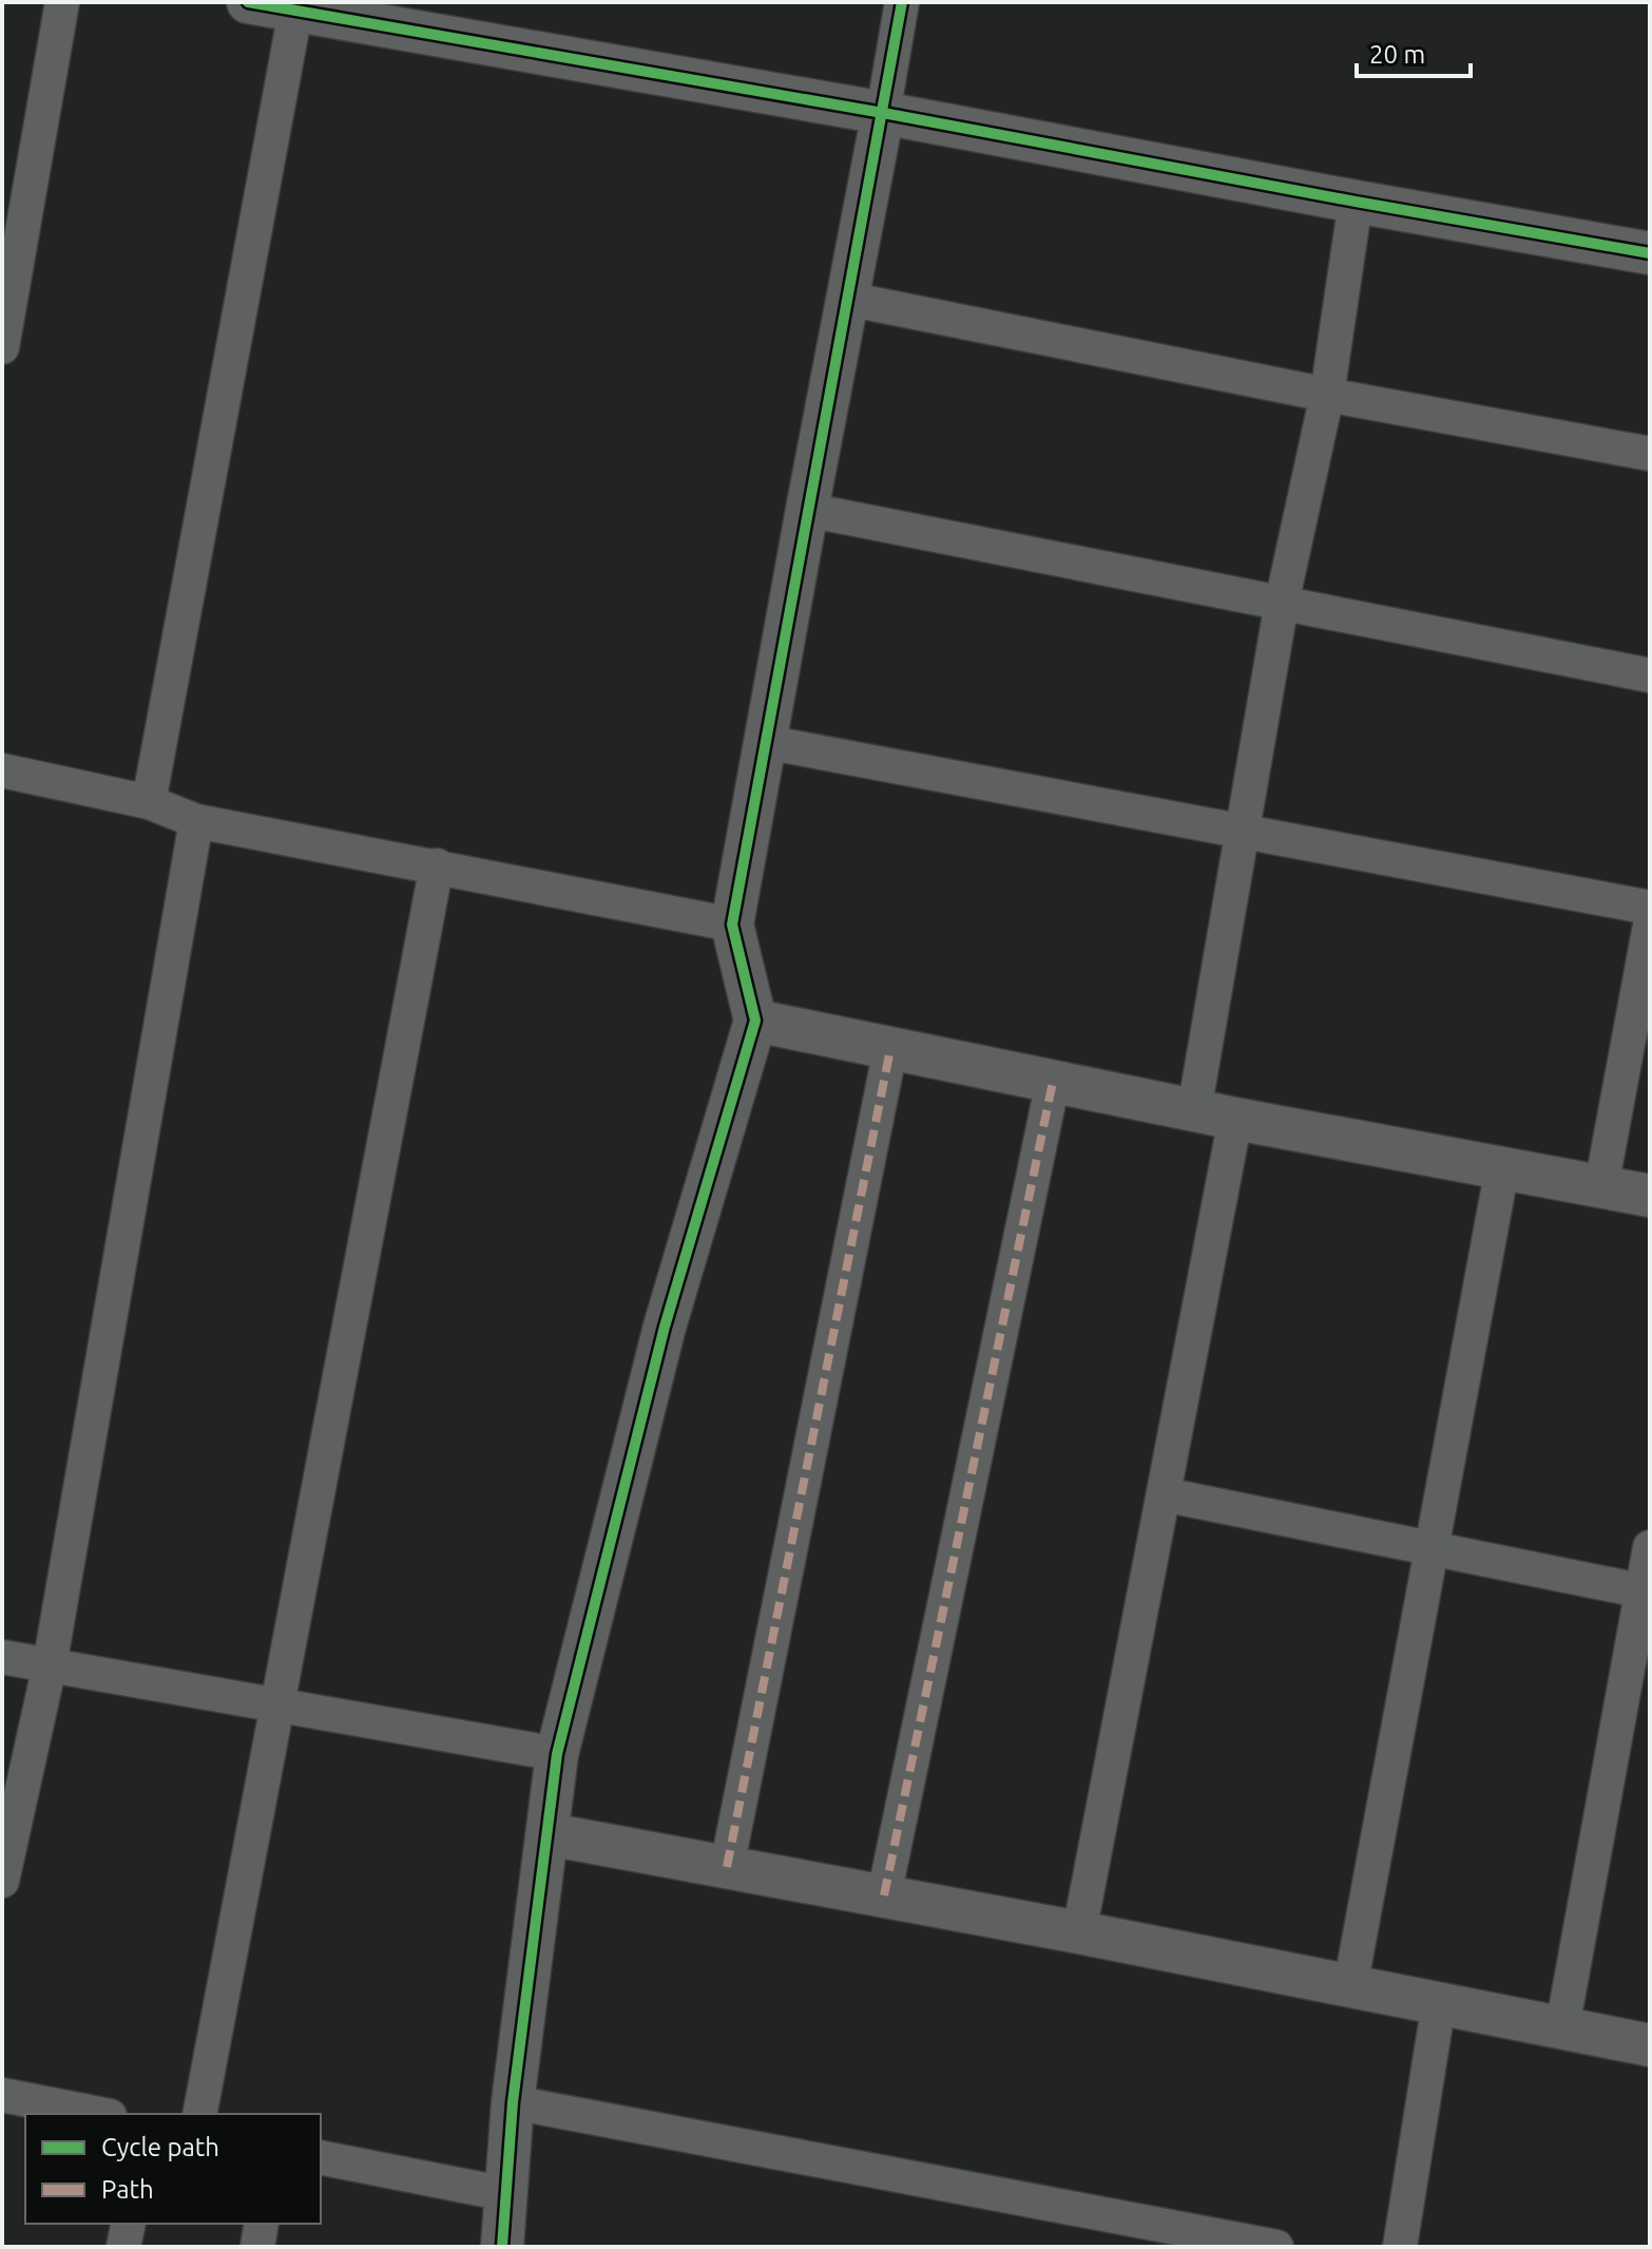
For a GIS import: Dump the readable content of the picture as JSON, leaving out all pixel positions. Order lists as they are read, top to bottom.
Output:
{
  "legend": ["Cycle path", "Path"],
  "scale_bar": "20 m"
}
